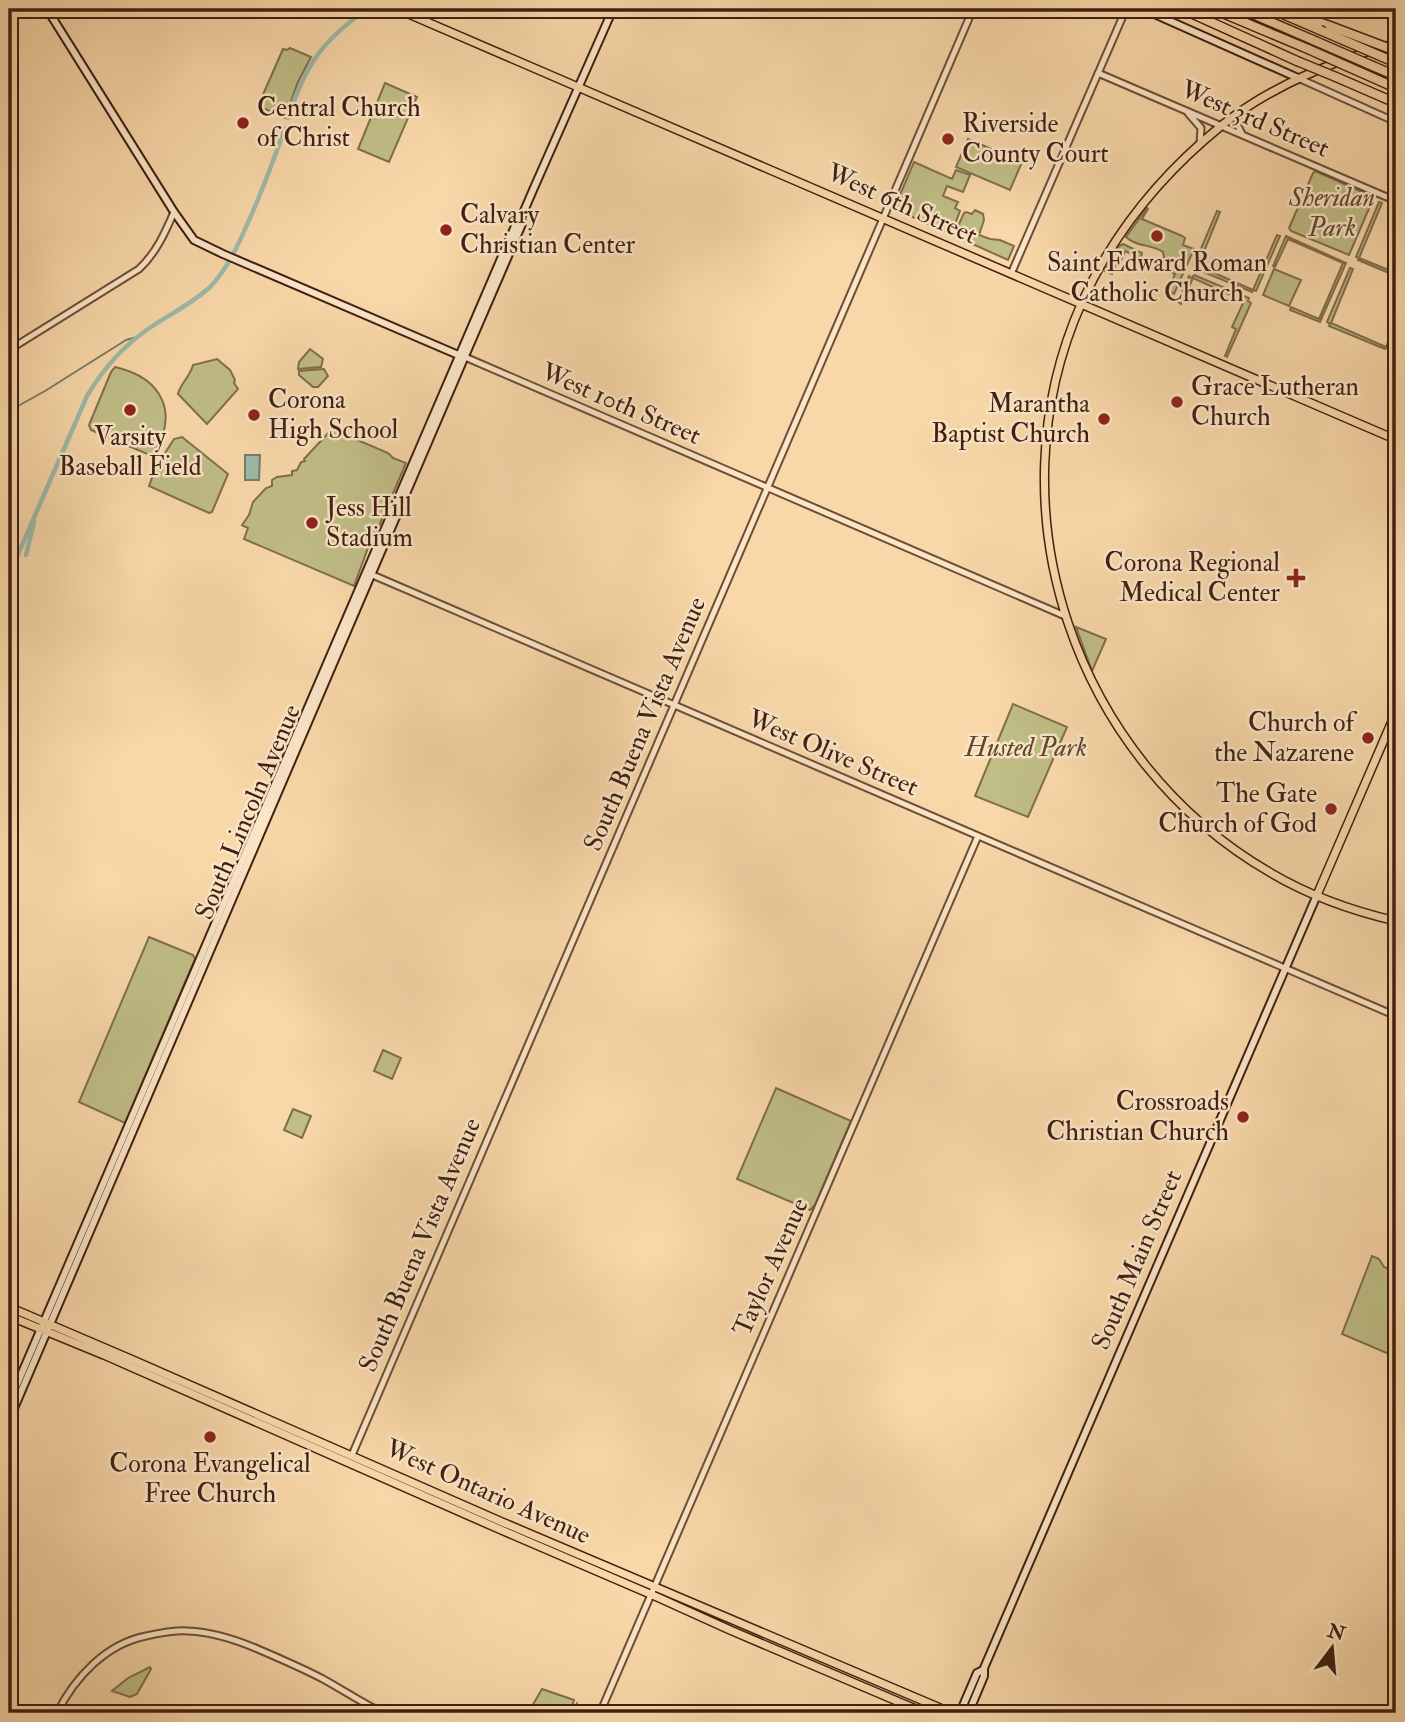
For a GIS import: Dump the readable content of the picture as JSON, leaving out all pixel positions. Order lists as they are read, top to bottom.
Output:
{
  "streets": {
    "main road": [
      "West 6th Street",
      "West 10th Street",
      "South Lincoln Avenue",
      "South Main Street",
      "West Ontario Avenue"
    ],
    "street": [
      "West 3rd Street",
      "South Buena Vista Avenue",
      "West Olive Street",
      "Taylor Avenue"
    ]
  },
  "crossings": [
    ["West 6th Street", "South Buena Vista Avenue"],
    ["West 6th Street", "South Lincoln Avenue"],
    ["West 10th Street", "South Buena Vista Avenue"],
    ["West 10th Street", "South Lincoln Avenue"],
    ["South Buena Vista Avenue", "West Olive Street"],
    ["South Buena Vista Avenue", "West Ontario Avenue"],
    ["West Olive Street", "South Lincoln Avenue"],
    ["West Olive Street", "South Main Street"],
    ["West Olive Street", "Taylor Avenue"],
    ["South Lincoln Avenue", "West Ontario Avenue"],
    ["Taylor Avenue", "West Ontario Avenue"]
  ],
  "parks": ["Sheridan Park", "Husted Park"],
  "places": {
    "other": [
      "Central Church of Christ",
      "Riverside County Court",
      "Calvary Christian Center",
      "Saint Edward Roman Catholic Church",
      "Grace Lutheran Church",
      "Varsity Baseball Field",
      "Corona High School",
      "Marantha Baptist Church",
      "Jess Hill Stadium",
      "Church of the Nazarene",
      "The Gate Church of God",
      "Crossroads Christian Church",
      "Corona Evangelical Free Church"
    ],
    "health": ["Corona Regional Medical Center"]
  },
  "north": "top"
}
